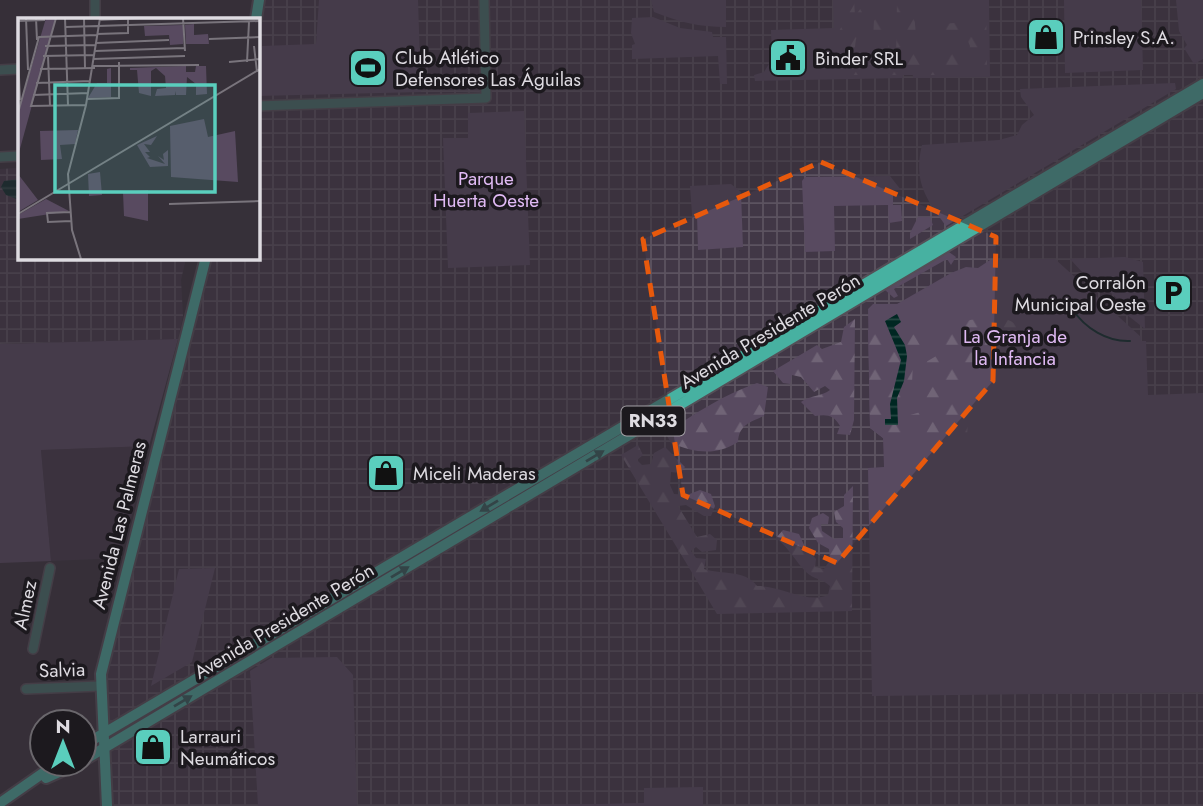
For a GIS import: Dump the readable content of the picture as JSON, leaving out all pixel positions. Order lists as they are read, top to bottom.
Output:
{
  "streets": {
    "main road": ["Avenida Presidente Perón", "RN33", "Avenida Las Palmeras"],
    "street": ["Almez", "Salvia"]
  },
  "crossings": [
    ["Avenida Presidente Perón", "RN33"],
    ["Avenida Presidente Perón", "Avenida Las Palmeras"],
    ["RN33", "Avenida Las Palmeras"],
    ["Avenida Las Palmeras", "Salvia"]
  ],
  "parks": ["Parque Huerta Oeste", "La Granja de la Infancia"],
  "places": {
    "shop": ["Prinsley S.A.", "Miceli Maderas", "Larrauri Neumáticos"],
    "public building": ["Binder SRL"],
    "sports": ["Club Atlético Defensores Las Águilas"],
    "parking": ["Corralón Municipal Oeste"]
  },
  "north": "top"
}
